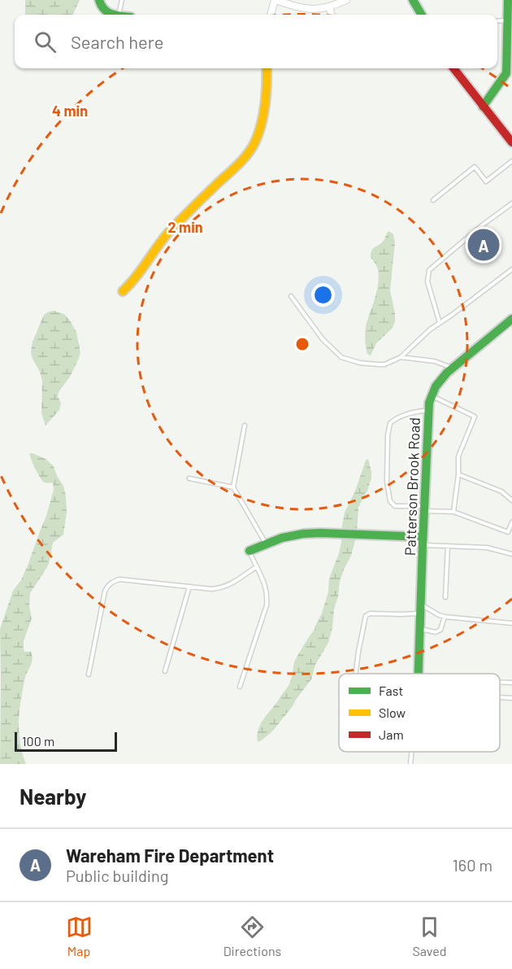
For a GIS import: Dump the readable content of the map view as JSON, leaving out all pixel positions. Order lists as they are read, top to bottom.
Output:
{
  "streets": {
    "street": ["Patterson Brook Road"]
  },
  "legend": ["Fast", "Slow", "Jam"],
  "scale_bar": "100 m",
  "page": {
    "search": "Search here",
    "pins": "A",
    "scale": "100 m",
    "heading": "Nearby",
    "list": [
      {
        "mark": "A",
        "name": "Wareham Fire Department",
        "note": "Public building",
        "value": "160 m"
      }
    ],
    "nav": ["Map", "Directions", "Saved"]
  },
  "rings": ["4 min", "2 min"]
}
